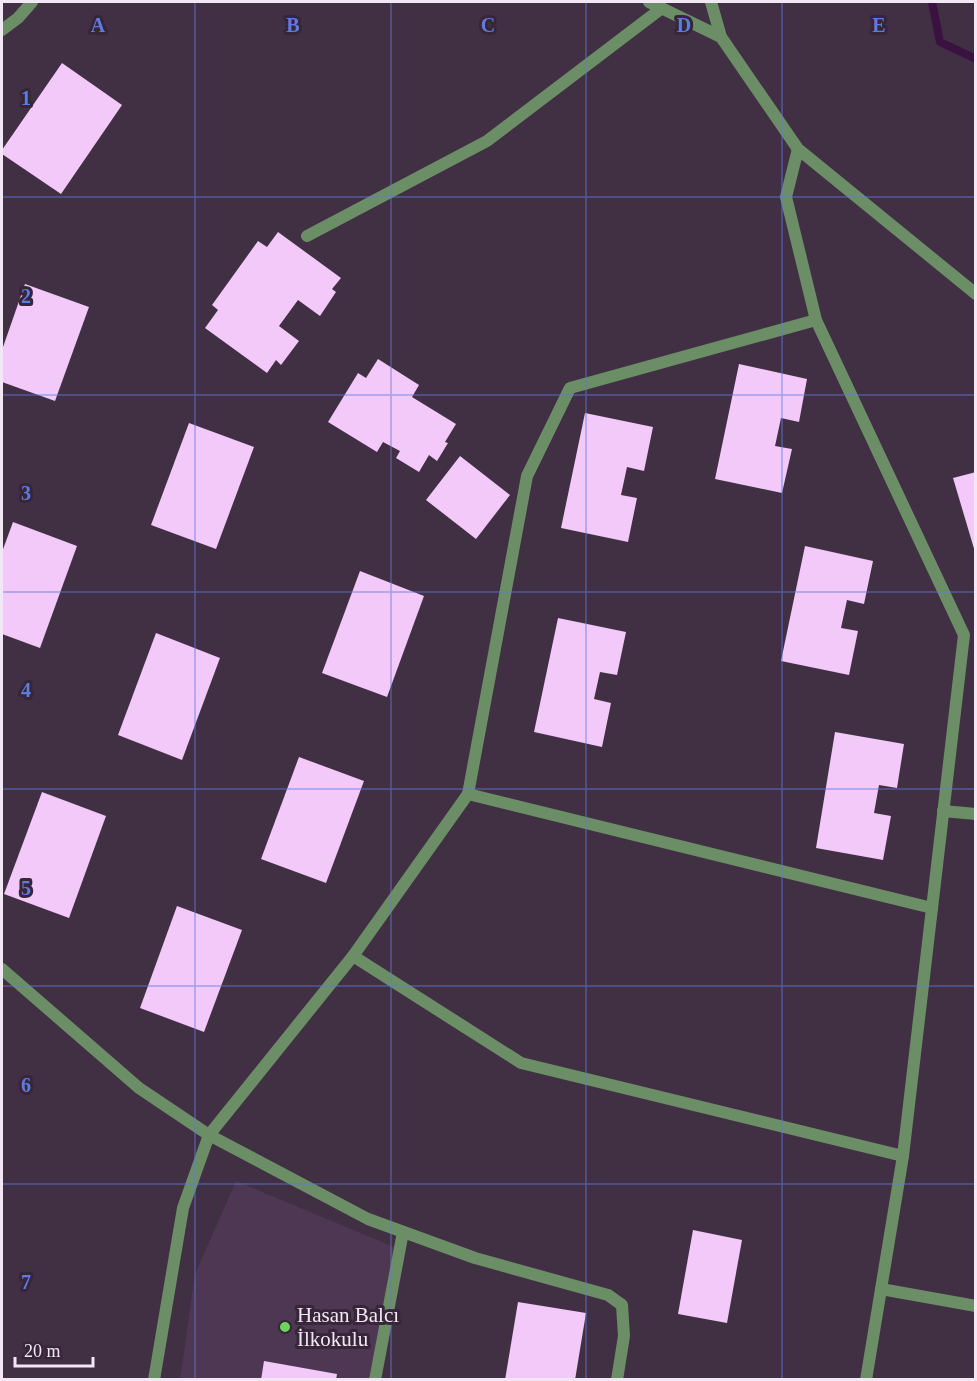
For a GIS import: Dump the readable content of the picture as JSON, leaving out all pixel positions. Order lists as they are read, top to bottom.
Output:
{
  "places": ["Hasan Balcı İlkokulu"],
  "scale_bar": "20 m",
  "grid": {
    "columns": [
      "A",
      "B",
      "C",
      "D",
      "E"
    ],
    "rows": [
      "1",
      "2",
      "3",
      "4",
      "5",
      "6",
      "7"
    ]
  }
}
